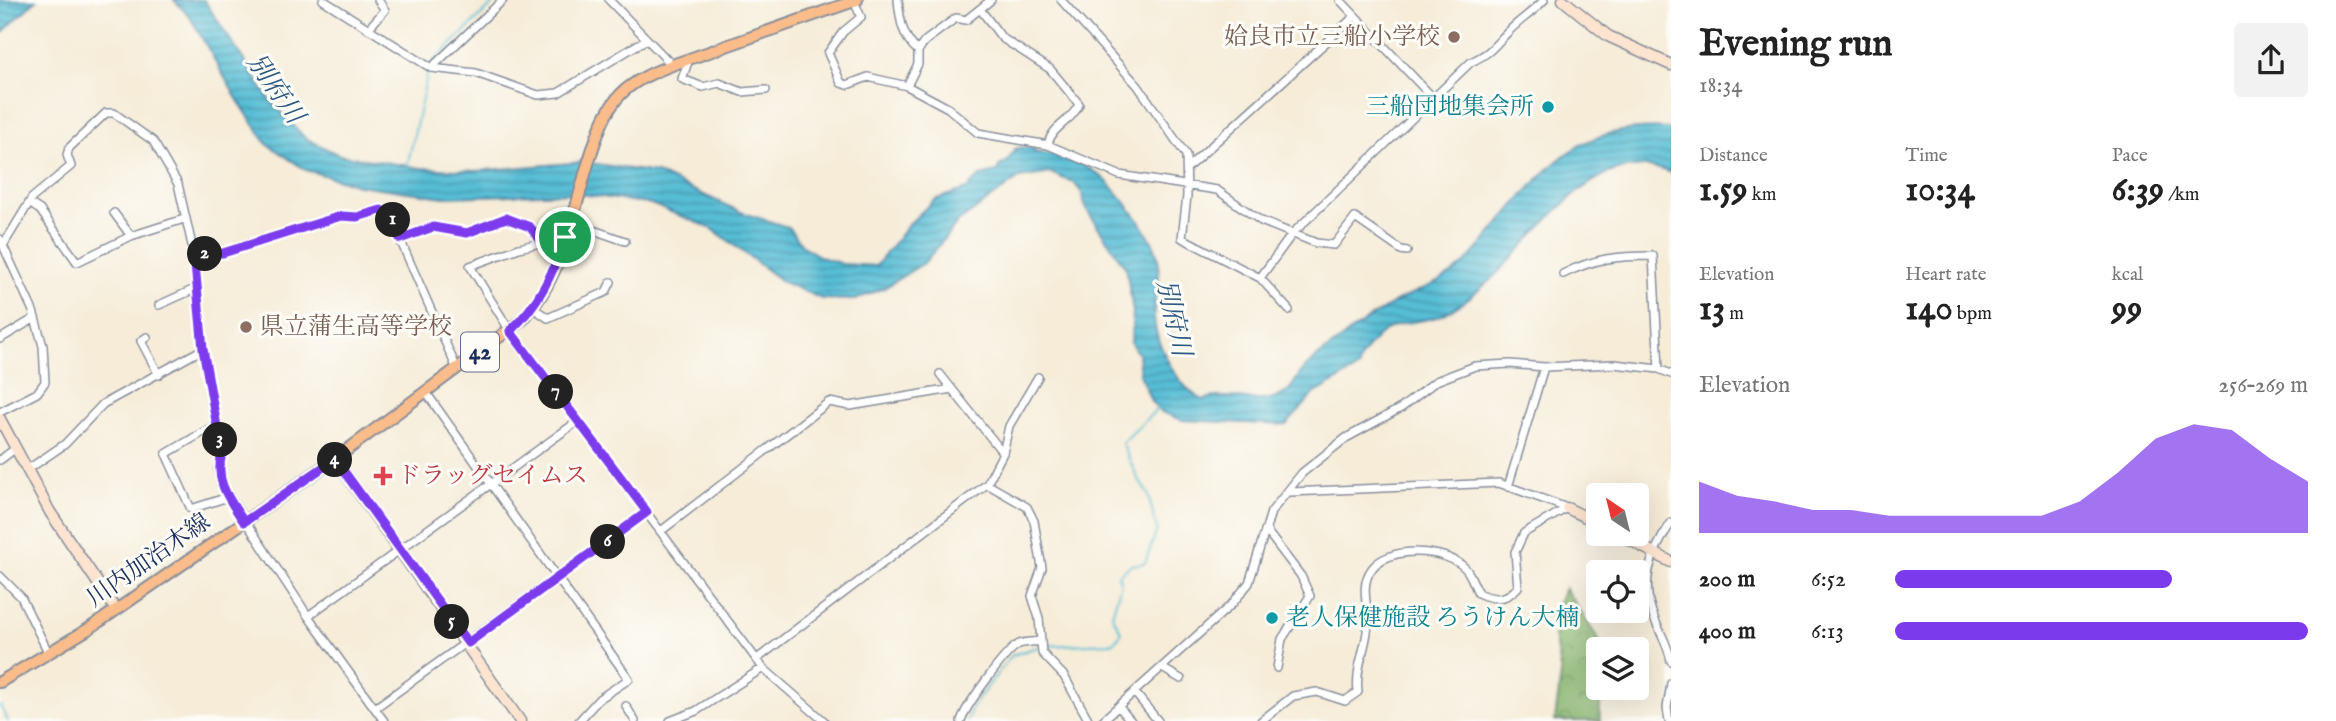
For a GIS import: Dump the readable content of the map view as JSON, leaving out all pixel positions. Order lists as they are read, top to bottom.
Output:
{
  "streets": {
    "main road": ["42", "川内加治木線"]
  },
  "water": ["別府川"],
  "places": {
    "other": [
      "姶良市立三船小学校",
      "三船団地集会所",
      "県立蒲生高等学校",
      "老人保健施設 ろうけん大楠"
    ],
    "health": ["ドラッグセイムス"]
  },
  "north": "top left",
  "page": {
    "heading": ["Evening run", "18:34"],
    "stats": [
      ["Distance", "1.59 km"],
      ["Time", "10:34"],
      ["Pace", "6:39 /km"],
      ["Elevation", "13 m"],
      ["Heart rate", "140 bpm"],
      ["kcal", "99"]
    ],
    "pins": [
      "1",
      "2",
      "7",
      "3",
      "4",
      "6",
      "5"
    ],
    "chart": ["Elevation", "256–269 m"],
    "list": [
      {
        "name": "200 m",
        "note": "6:52"
      },
      {
        "name": "400 m",
        "note": "6:13"
      }
    ]
  }
}
